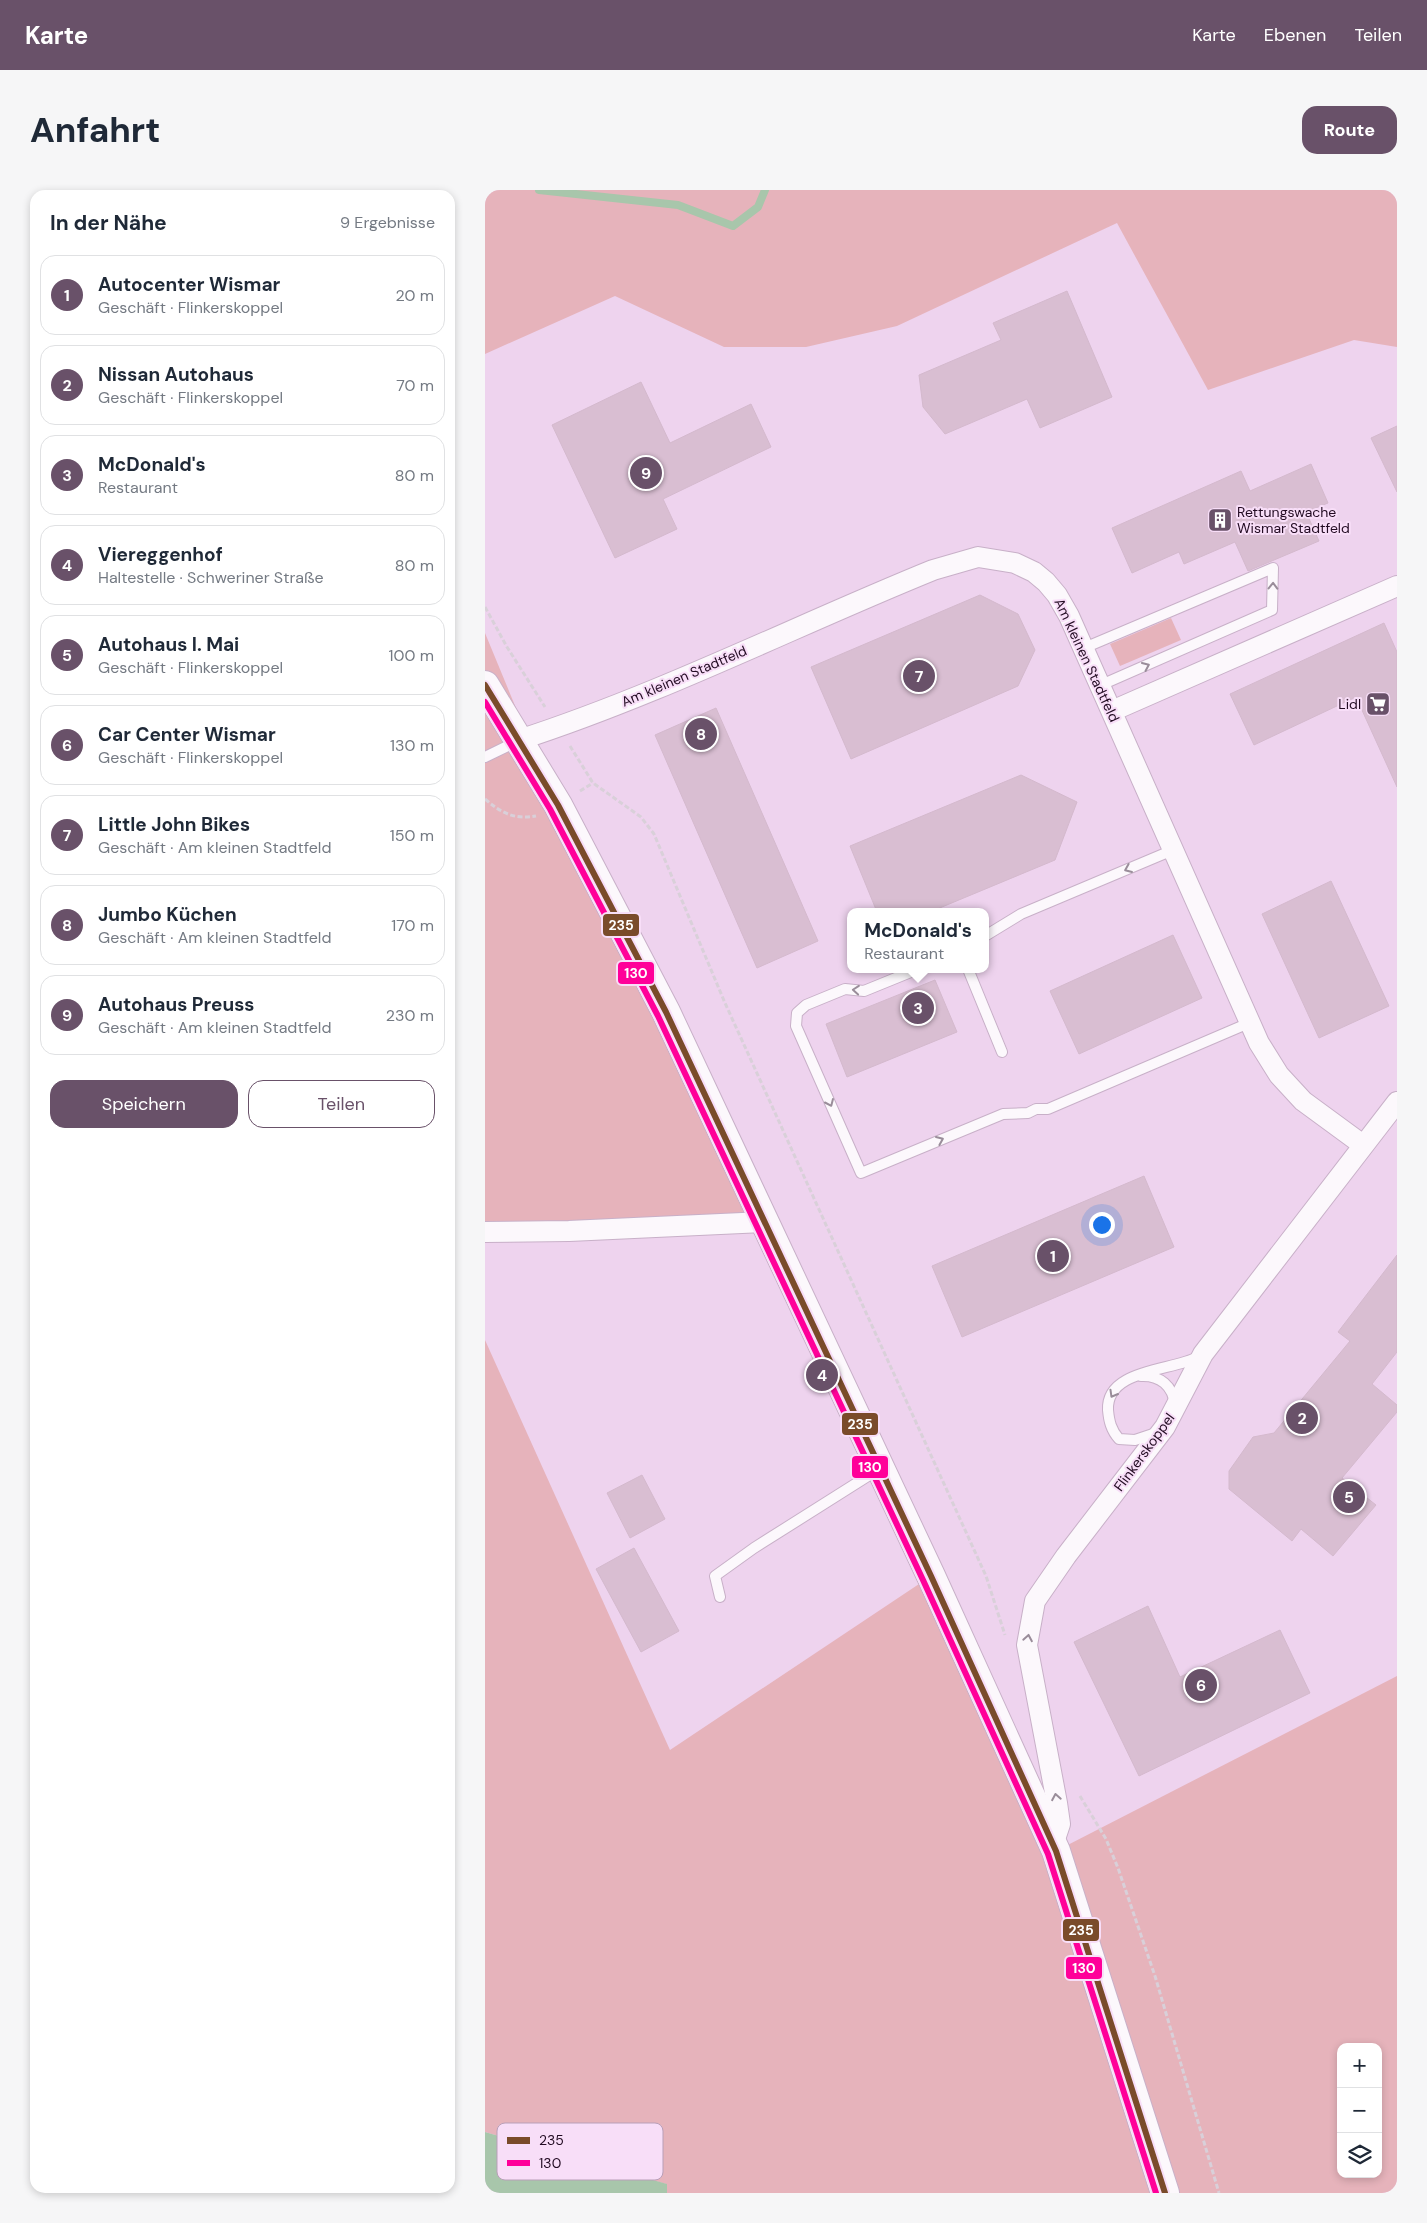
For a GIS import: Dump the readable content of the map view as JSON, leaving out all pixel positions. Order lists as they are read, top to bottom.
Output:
{
  "streets": {
    "street": ["Am kleinen Stadtfeld", "Flinkerskoppel"]
  },
  "crossings": [
    ["Am kleinen Stadtfeld", "Flinkerskoppel"]
  ],
  "one_way": ["Flinkerskoppel"],
  "places": {
    "building": ["Rettungswache Wismar Stadtfeld"],
    "supermarket": ["Lidl"]
  },
  "lines": ["transit line 235", "transit line 130"],
  "legend": ["235", "130"],
  "page": {
    "header": "Karte",
    "nav": ["Karte", "Ebenen", "Teilen"],
    "buttons": [
      "Route",
      ["Speichern", "Teilen"]
    ],
    "title": "Anfahrt",
    "heading": ["In der Nähe", "9 Ergebnisse"],
    "list": [
      {
        "mark": "1",
        "name": "Autocenter Wismar",
        "note": "Geschäft · Flinkerskoppel",
        "value": "20 m"
      },
      {
        "mark": "2",
        "name": "Nissan Autohaus",
        "note": "Geschäft · Flinkerskoppel",
        "value": "70 m"
      },
      {
        "mark": "3",
        "name": "McDonald's",
        "note": "Restaurant",
        "value": "80 m"
      },
      {
        "mark": "4",
        "name": "Viereggenhof",
        "note": "Haltestelle · Schweriner Straße",
        "value": "80 m"
      },
      {
        "mark": "5",
        "name": "Autohaus I. Mai",
        "note": "Geschäft · Flinkerskoppel",
        "value": "100 m"
      },
      {
        "mark": "6",
        "name": "Car Center Wismar",
        "note": "Geschäft · Flinkerskoppel",
        "value": "130 m"
      },
      {
        "mark": "7",
        "name": "Little John Bikes",
        "note": "Geschäft · Am kleinen Stadtfeld",
        "value": "150 m"
      },
      {
        "mark": "8",
        "name": "Jumbo Küchen",
        "note": "Geschäft · Am kleinen Stadtfeld",
        "value": "170 m"
      },
      {
        "mark": "9",
        "name": "Autohaus Preuss",
        "note": "Geschäft · Am kleinen Stadtfeld",
        "value": "230 m"
      }
    ],
    "pins": [
      "9",
      "7",
      "8",
      "3",
      "1",
      "4",
      "2",
      "5",
      "6"
    ],
    "popup": ["McDonald's", "Restaurant"],
    "map_buttons": ["+", "−"]
  }
}
